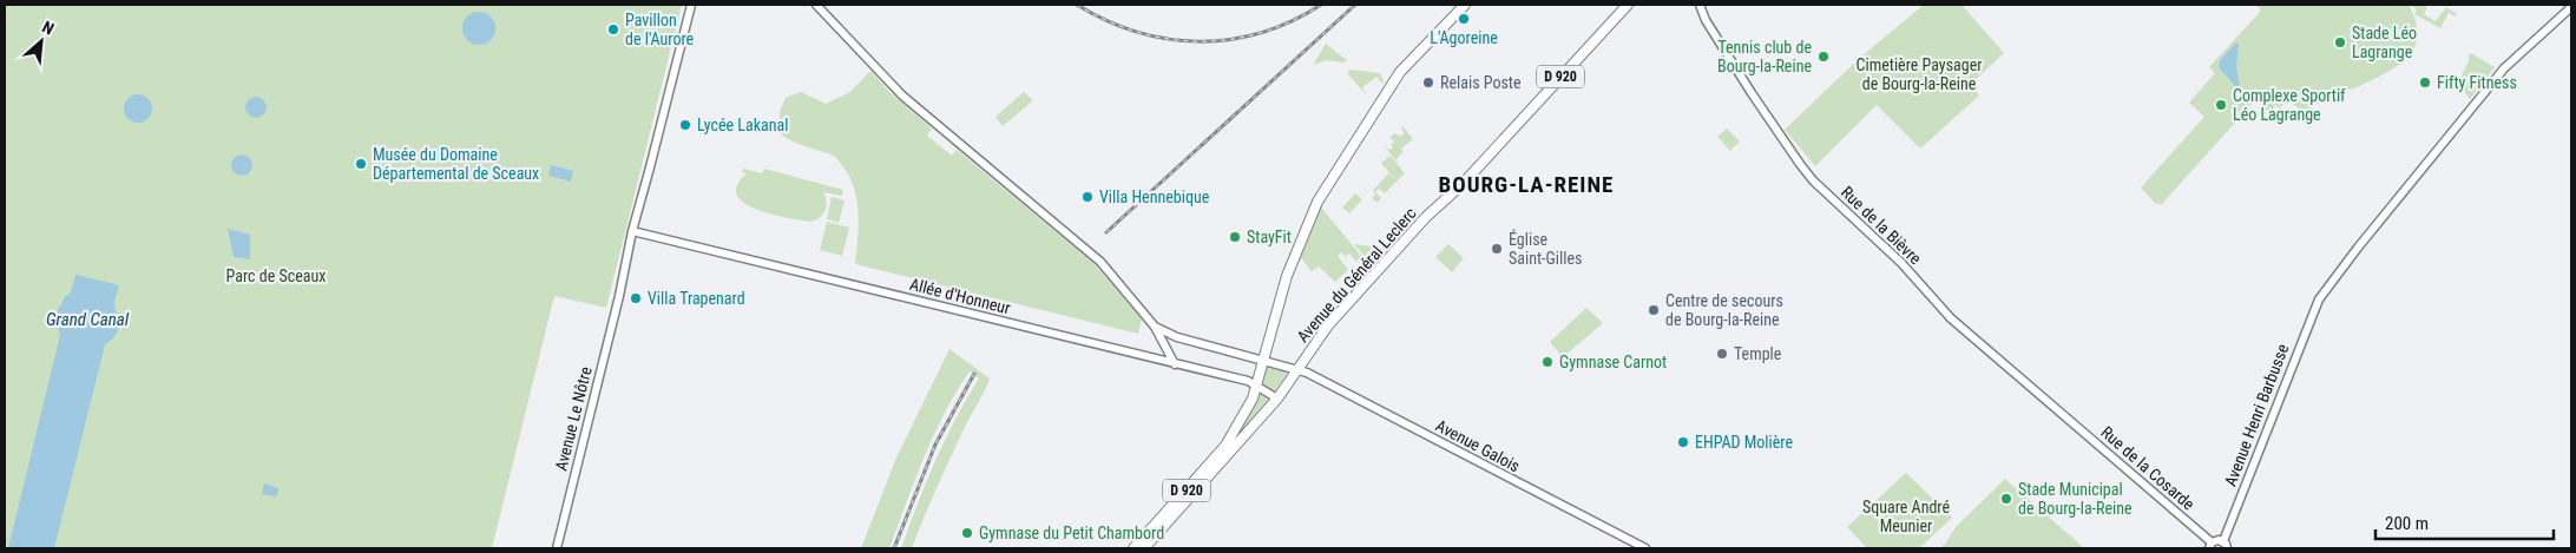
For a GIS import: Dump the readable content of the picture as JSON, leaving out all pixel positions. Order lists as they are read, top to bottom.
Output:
{
  "streets": {
    "main road": [
      "D 920",
      "Rue de la Bièvre",
      "Avenue du Général Leclerc",
      "Allée d'Honneur",
      "Avenue Henri Barbusse",
      "Avenue Le Nôtre",
      "Avenue Galois",
      "Rue de la Cosarde"
    ]
  },
  "crossings": [
    ["D 920", "Allée d'Honneur"],
    ["D 920", "Avenue Galois"],
    ["Rue de la Bièvre", "Rue de la Cosarde"],
    ["Avenue du Général Leclerc", "Allée d'Honneur"],
    ["Avenue du Général Leclerc", "Avenue Galois"],
    ["Allée d'Honneur", "Avenue Le Nôtre"]
  ],
  "districts": ["BOURG-LA-REINE"],
  "water": ["Grand Canal"],
  "parks": ["Cimetière Paysager de Bourg-la-Reine", "Parc de Sceaux", "Square André Meunier"],
  "places": [
    "L'Agoreine",
    "Pavillon de l'Aurore",
    "Stade Léo Lagrange",
    "Tennis club de Bourg-la-Reine",
    "Relais Poste",
    "Fifty Fitness",
    "Complexe Sportif Léo Lagrange",
    "Lycée Lakanal",
    "Musée du Domaine Départemental de Sceaux",
    "Villa Hennebique",
    "StayFit",
    "Église Saint-Gilles",
    "Villa Trapenard",
    "Centre de secours de Bourg-la-Reine",
    "Temple",
    "Gymnase Carnot",
    "EHPAD Molière",
    "Stade Municipal de Bourg-la-Reine",
    "Gymnase du Petit Chambord"
  ],
  "scale_bar": "200 m",
  "north": "top right"
}
